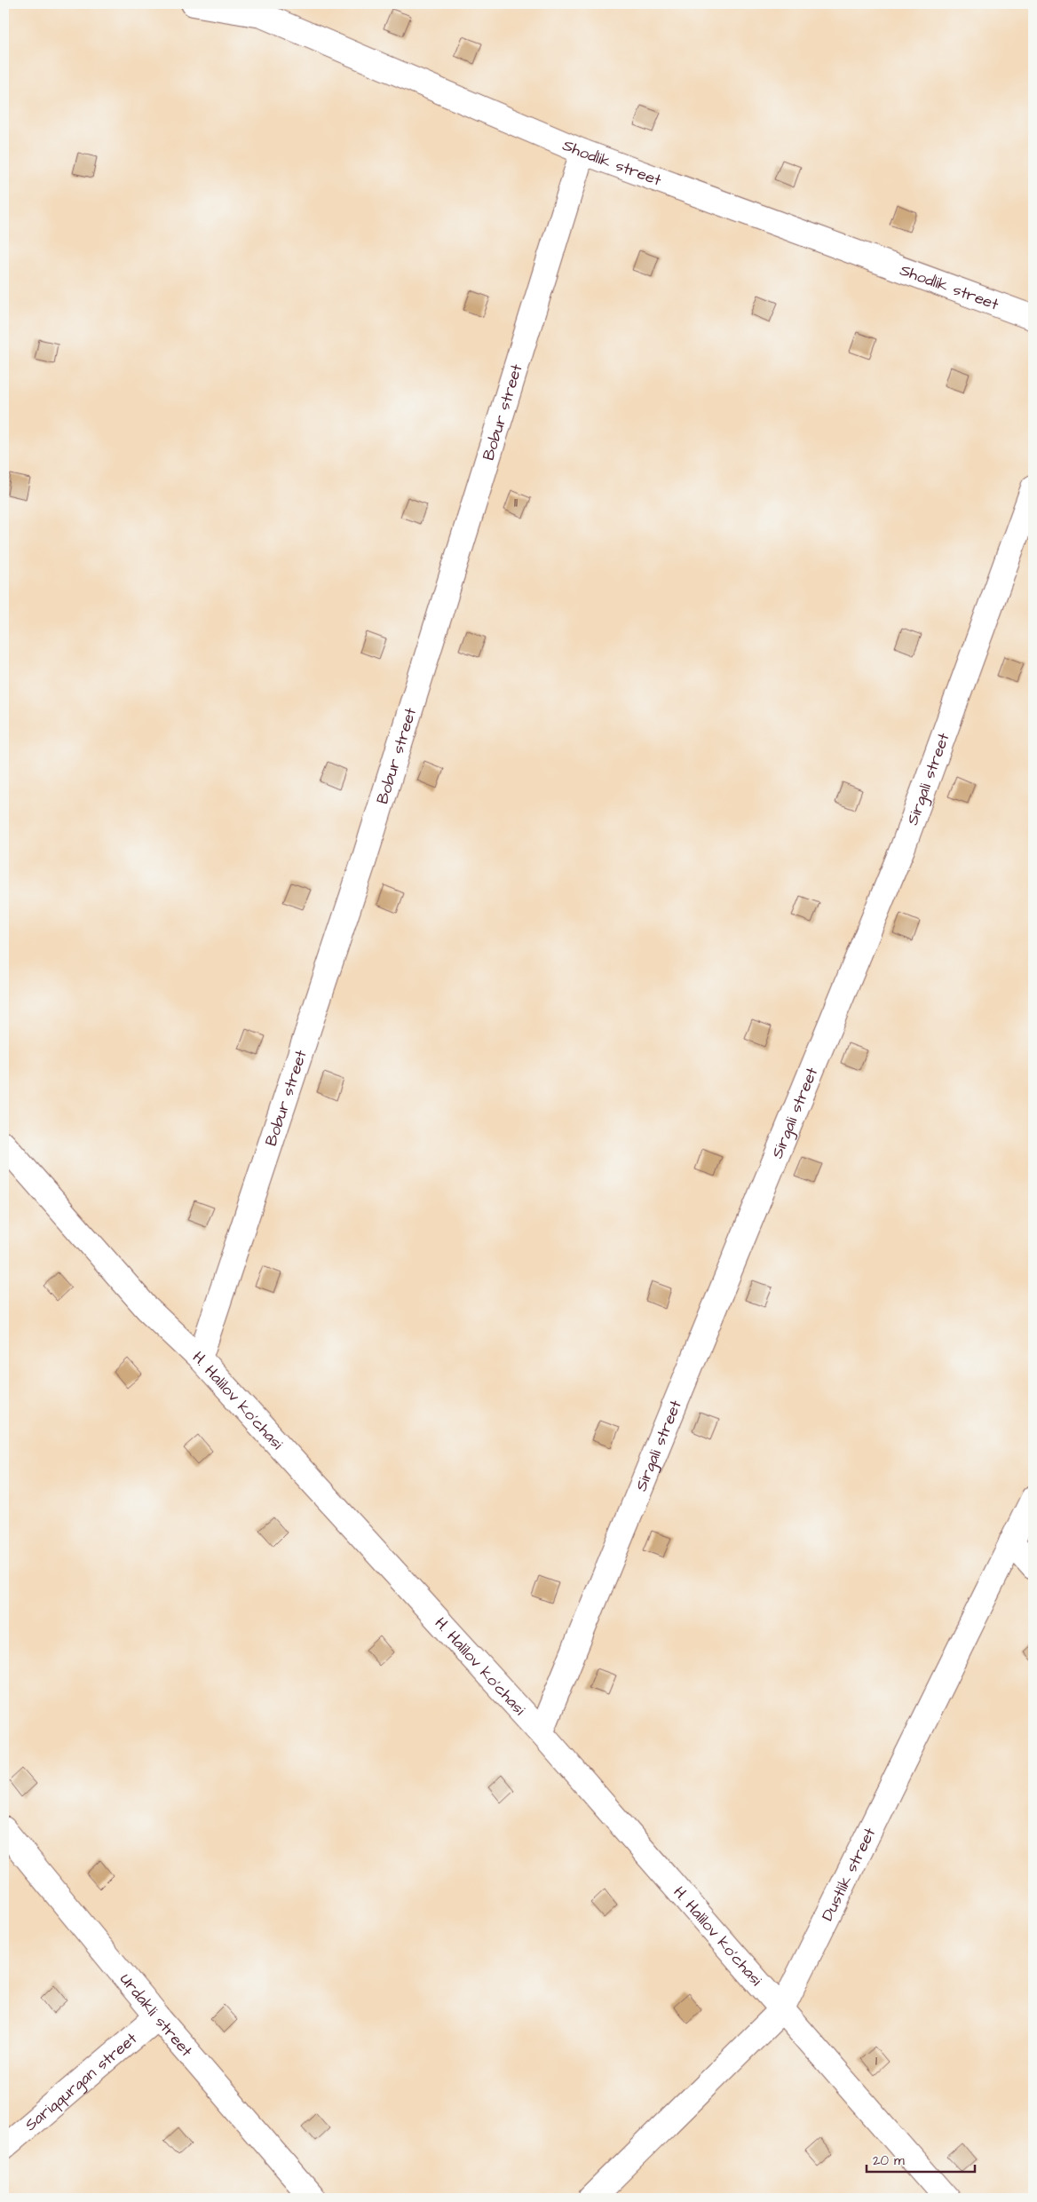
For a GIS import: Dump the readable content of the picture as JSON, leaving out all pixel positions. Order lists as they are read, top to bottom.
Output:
{
  "streets": {
    "street": [
      "Shodlik street",
      "Bobur street",
      "Sirgali street",
      "H. Halilov ko'chasi",
      "Dustlik street",
      "Urdakli street",
      "Sariqqurgan street"
    ]
  },
  "crossings": [
    ["Shodlik street", "Bobur street"],
    ["Bobur street", "H. Halilov ko'chasi"],
    ["Sirgali street", "H. Halilov ko'chasi"],
    ["H. Halilov ko'chasi", "Dustlik street"],
    ["Urdakli street", "Sariqqurgan street"]
  ],
  "house_numbers": ["11", "1"],
  "scale_bar": "20 m"
}
